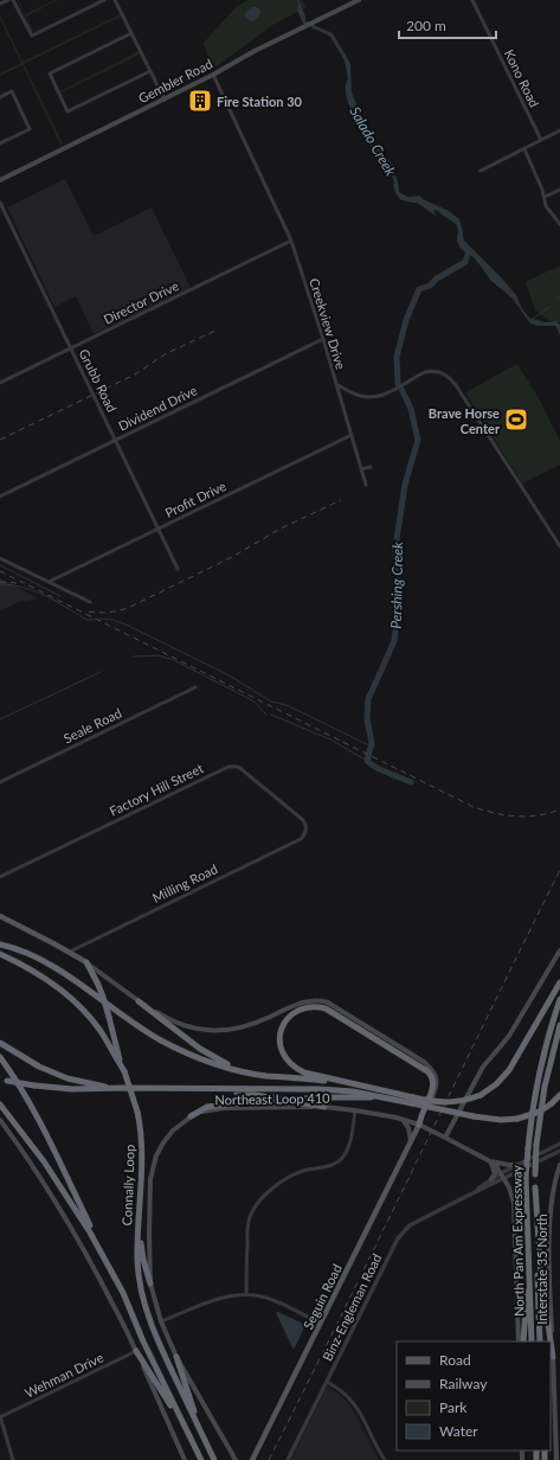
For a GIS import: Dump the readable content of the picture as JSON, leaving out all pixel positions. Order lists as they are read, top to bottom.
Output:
{
  "streets": {
    "highway": ["Connally Loop", "North Pan Am Expressway"],
    "main road": [
      "Gembler Road",
      "Northeast Loop 410",
      "Interstate 35 North",
      "Seguin Road"
    ],
    "street": [
      "Kono Road",
      "Director Drive",
      "Creekview Drive",
      "Grubb Road",
      "Dividend Drive",
      "Profit Drive",
      "Seale Road",
      "Factory Hill Street",
      "Milling Road",
      "Binz-Engleman Road",
      "Wehman Drive"
    ]
  },
  "crossings": [
    ["Gembler Road", "Creekview Drive"],
    ["Director Drive", "Creekview Drive"],
    ["Director Drive", "Grubb Road"],
    ["Creekview Drive", "Dividend Drive"],
    ["Grubb Road", "Dividend Drive"],
    ["Grubb Road", "Profit Drive"],
    ["Factory Hill Street", "Milling Road"],
    ["Northeast Loop 410", "Interstate 35 North"],
    ["Northeast Loop 410", "Seguin Road"],
    ["Northeast Loop 410", "Binz-Engleman Road"],
    ["Interstate 35 North", "Binz-Engleman Road"]
  ],
  "water": ["Salado Creek", "Pershing Creek"],
  "places": {
    "building": ["Fire Station 30"],
    "sports": ["Brave Horse Center"]
  },
  "legend": [
    "Road",
    "Railway",
    "Park",
    "Water"
  ],
  "scale_bar": "200 m"
}
